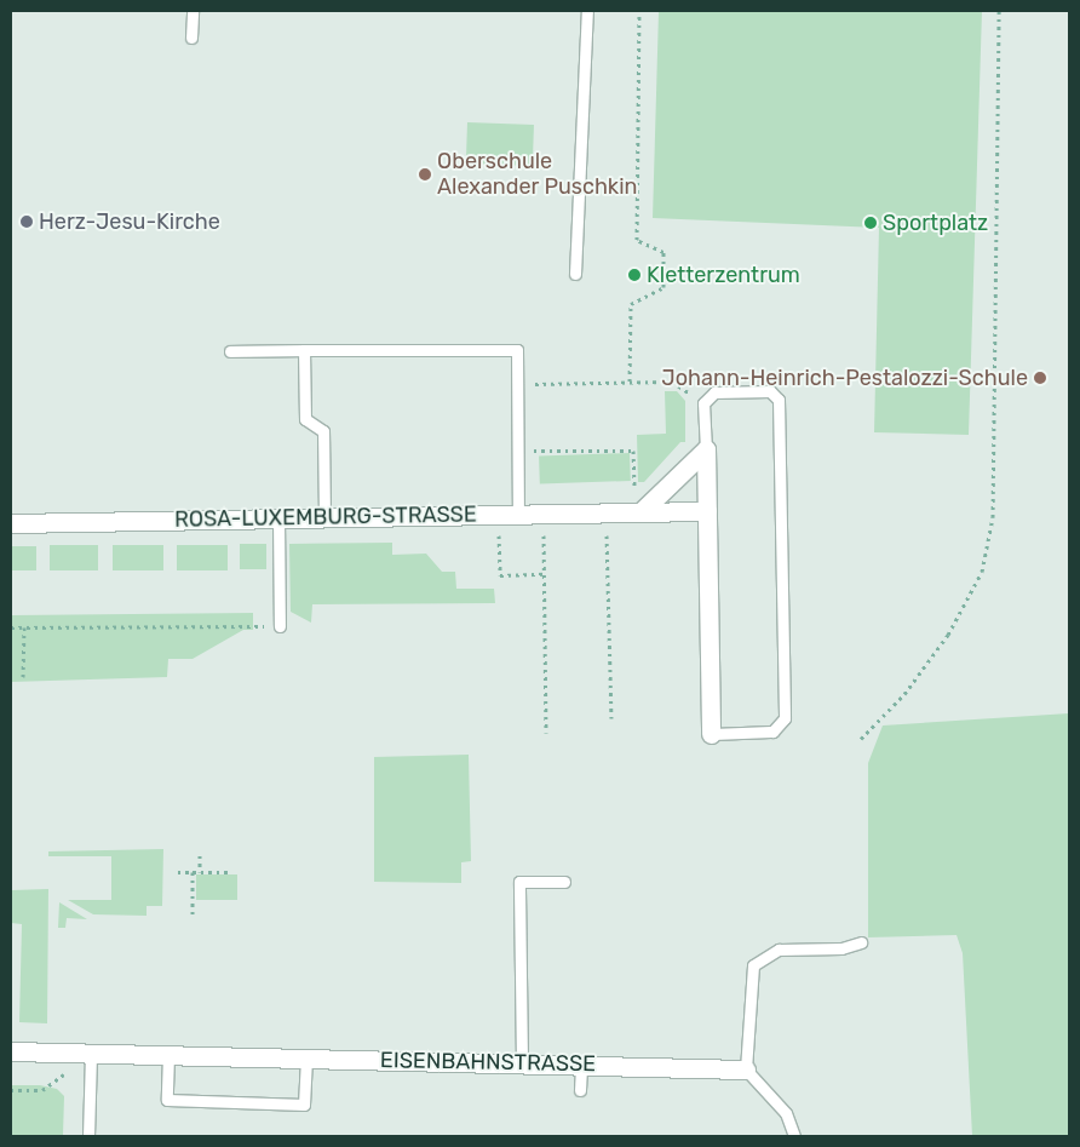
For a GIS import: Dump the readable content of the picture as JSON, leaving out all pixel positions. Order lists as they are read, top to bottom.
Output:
{
  "streets": {
    "street": ["ROSA-LUXEMBURG-STRASSE", "EISENBAHNSTRASSE"]
  },
  "places": [
    "Oberschule Alexander Puschkin",
    "Herz-Jesu-Kirche",
    "Sportplatz",
    "Kletterzentrum",
    "Johann-Heinrich-Pestalozzi-Schule"
  ]
}
